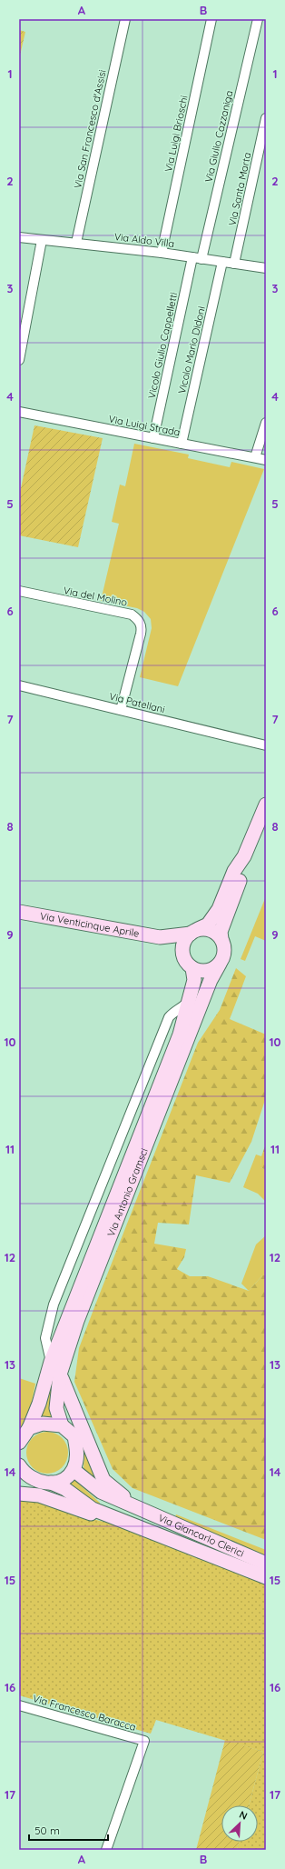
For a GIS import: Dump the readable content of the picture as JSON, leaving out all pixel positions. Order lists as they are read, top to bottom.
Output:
{
  "streets": {
    "street": [
      "Via San Francesco d'Assisi",
      "Via Luigi Brioschi",
      "Via Giulio Cazzaniga",
      "Via Santa Marta",
      "Via Aldo Villa",
      "Vicolo Giulio Cappelletti",
      "Vicolo Mario Didoni",
      "Via Luigi Strada",
      "Via del Molino",
      "Via Patellani",
      "Via Venticinque Aprile",
      "Via Antonio Gramsci",
      "Via Giancarlo Clerici",
      "Via Francesco Baracca"
    ]
  },
  "crossings": [
    ["Via San Francesco d'Assisi", "Via Aldo Villa"],
    ["Via Luigi Brioschi", "Via Aldo Villa"],
    ["Via Giulio Cazzaniga", "Via Aldo Villa"],
    ["Via Santa Marta", "Via Aldo Villa"],
    ["Via Aldo Villa", "Vicolo Giulio Cappelletti"],
    ["Via Aldo Villa", "Vicolo Mario Didoni"],
    ["Vicolo Giulio Cappelletti", "Via Luigi Strada"],
    ["Vicolo Mario Didoni", "Via Luigi Strada"],
    ["Via del Molino", "Via Patellani"],
    ["Via Venticinque Aprile", "Via Antonio Gramsci"],
    ["Via Antonio Gramsci", "Via Giancarlo Clerici"]
  ],
  "scale_bar": "50 m",
  "north": "top right",
  "grid": {
    "columns": ["A", "B"],
    "rows": [
      "1",
      "2",
      "3",
      "4",
      "5",
      "6",
      "7",
      "8",
      "9",
      "10",
      "11",
      "12",
      "13",
      "14",
      "15",
      "16",
      "17"
    ]
  }
}
